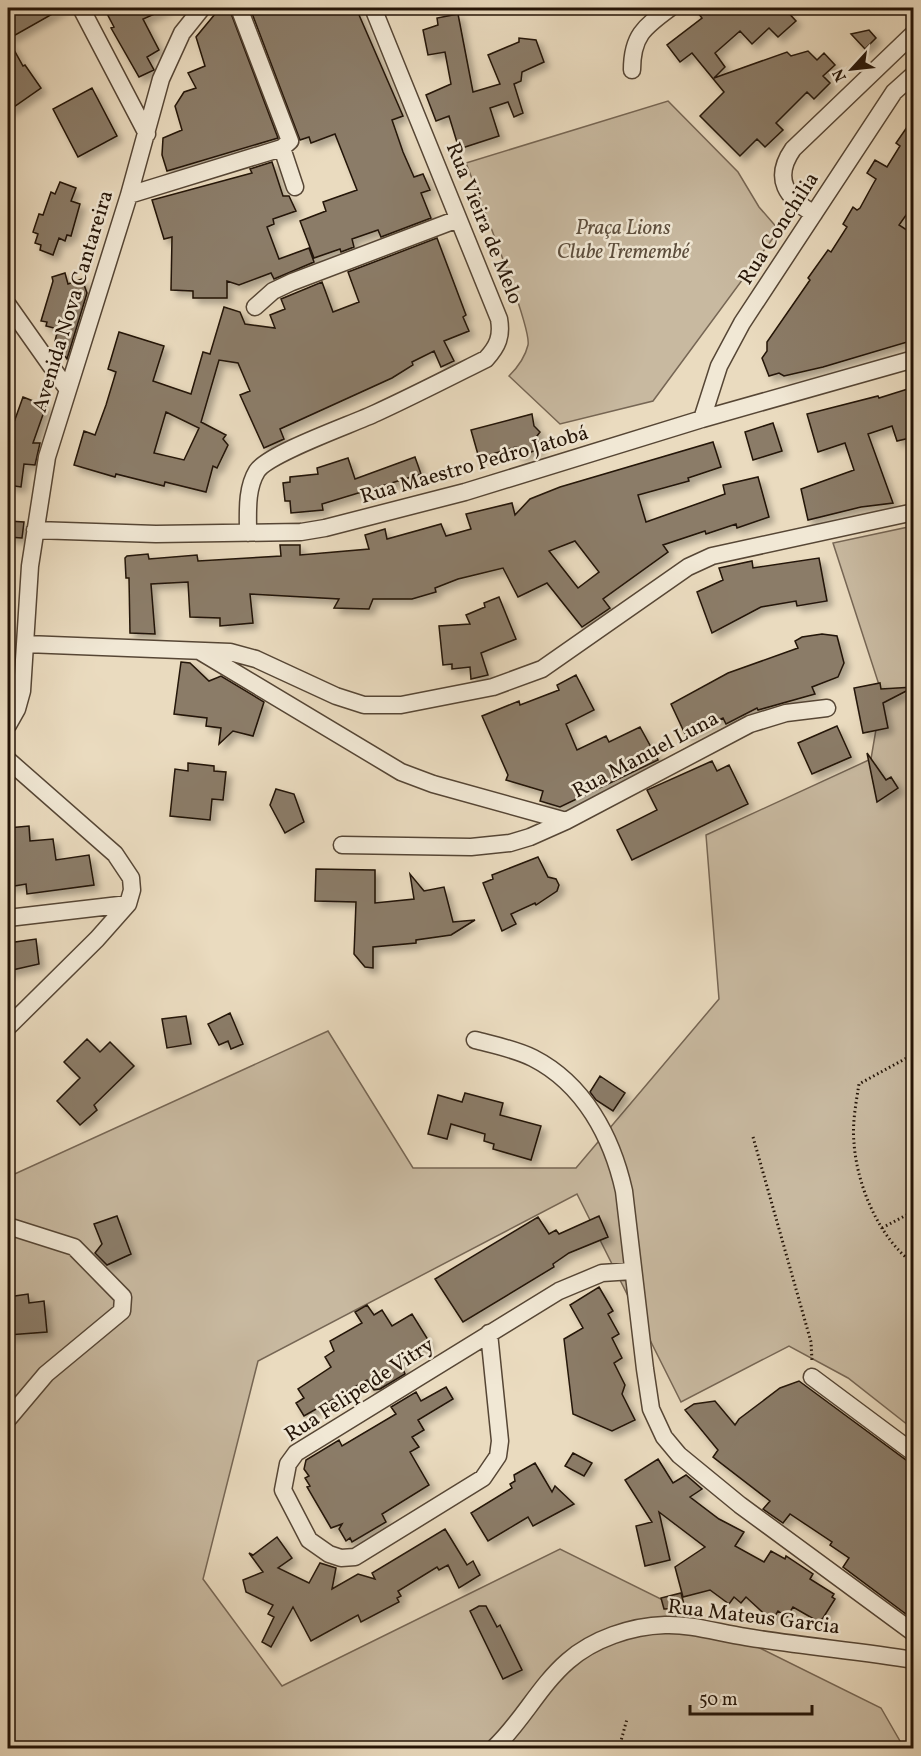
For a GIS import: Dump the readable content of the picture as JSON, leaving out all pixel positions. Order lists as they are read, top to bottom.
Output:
{
  "streets": {
    "street": [
      "Rua Vieira de Melo",
      "Rua Conchilia",
      "Avenida Nova Cantareira",
      "Rua Maestro Pedro Jatobá",
      "Rua Manuel Luna",
      "Rua Felipe de Vitry",
      "Rua Mateus Garcia"
    ]
  },
  "crossings": [
    ["Rua Vieira de Melo", "Rua Maestro Pedro Jatobá"],
    ["Rua Conchilia", "Rua Maestro Pedro Jatobá"],
    ["Avenida Nova Cantareira", "Rua Maestro Pedro Jatobá"]
  ],
  "parks": ["Praça Lions Clube Tremembé"],
  "scale_bar": "50 m",
  "north": "bottom left"
}
